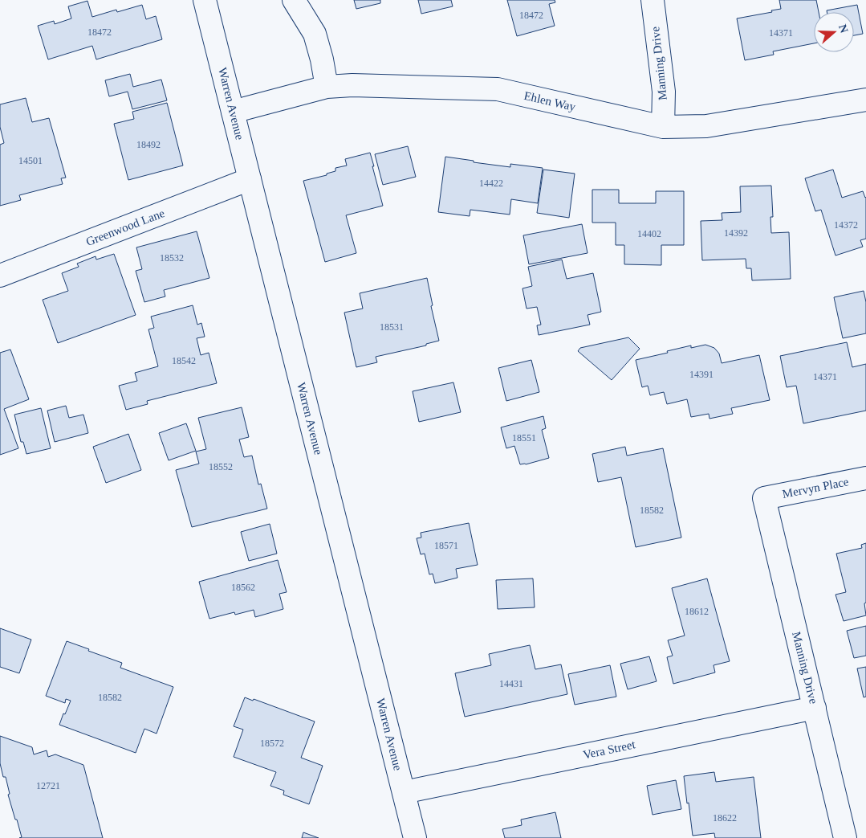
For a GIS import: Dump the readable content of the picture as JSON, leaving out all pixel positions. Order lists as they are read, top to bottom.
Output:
{
  "streets": {
    "street": [
      "Manning Drive",
      "Ehlen Way",
      "Warren Avenue",
      "Greenwood Lane",
      "Mervyn Place",
      "Vera Street"
    ]
  },
  "crossings": [
    ["Manning Drive", "Ehlen Way"],
    ["Manning Drive", "Mervyn Place"],
    ["Manning Drive", "Vera Street"],
    ["Ehlen Way", "Warren Avenue"],
    ["Warren Avenue", "Greenwood Lane"],
    ["Warren Avenue", "Vera Street"]
  ],
  "house_numbers": [
    "18472",
    "18472",
    "14371",
    "18492",
    "14501",
    "14422",
    "14372",
    "14392",
    "14402",
    "18532",
    "18531",
    "18542",
    "14391",
    "14371",
    "18551",
    "18552",
    "18582",
    "18571",
    "18562",
    "18612",
    "14431",
    "18582",
    "18572",
    "12721",
    "18622"
  ],
  "north": "right"
}
